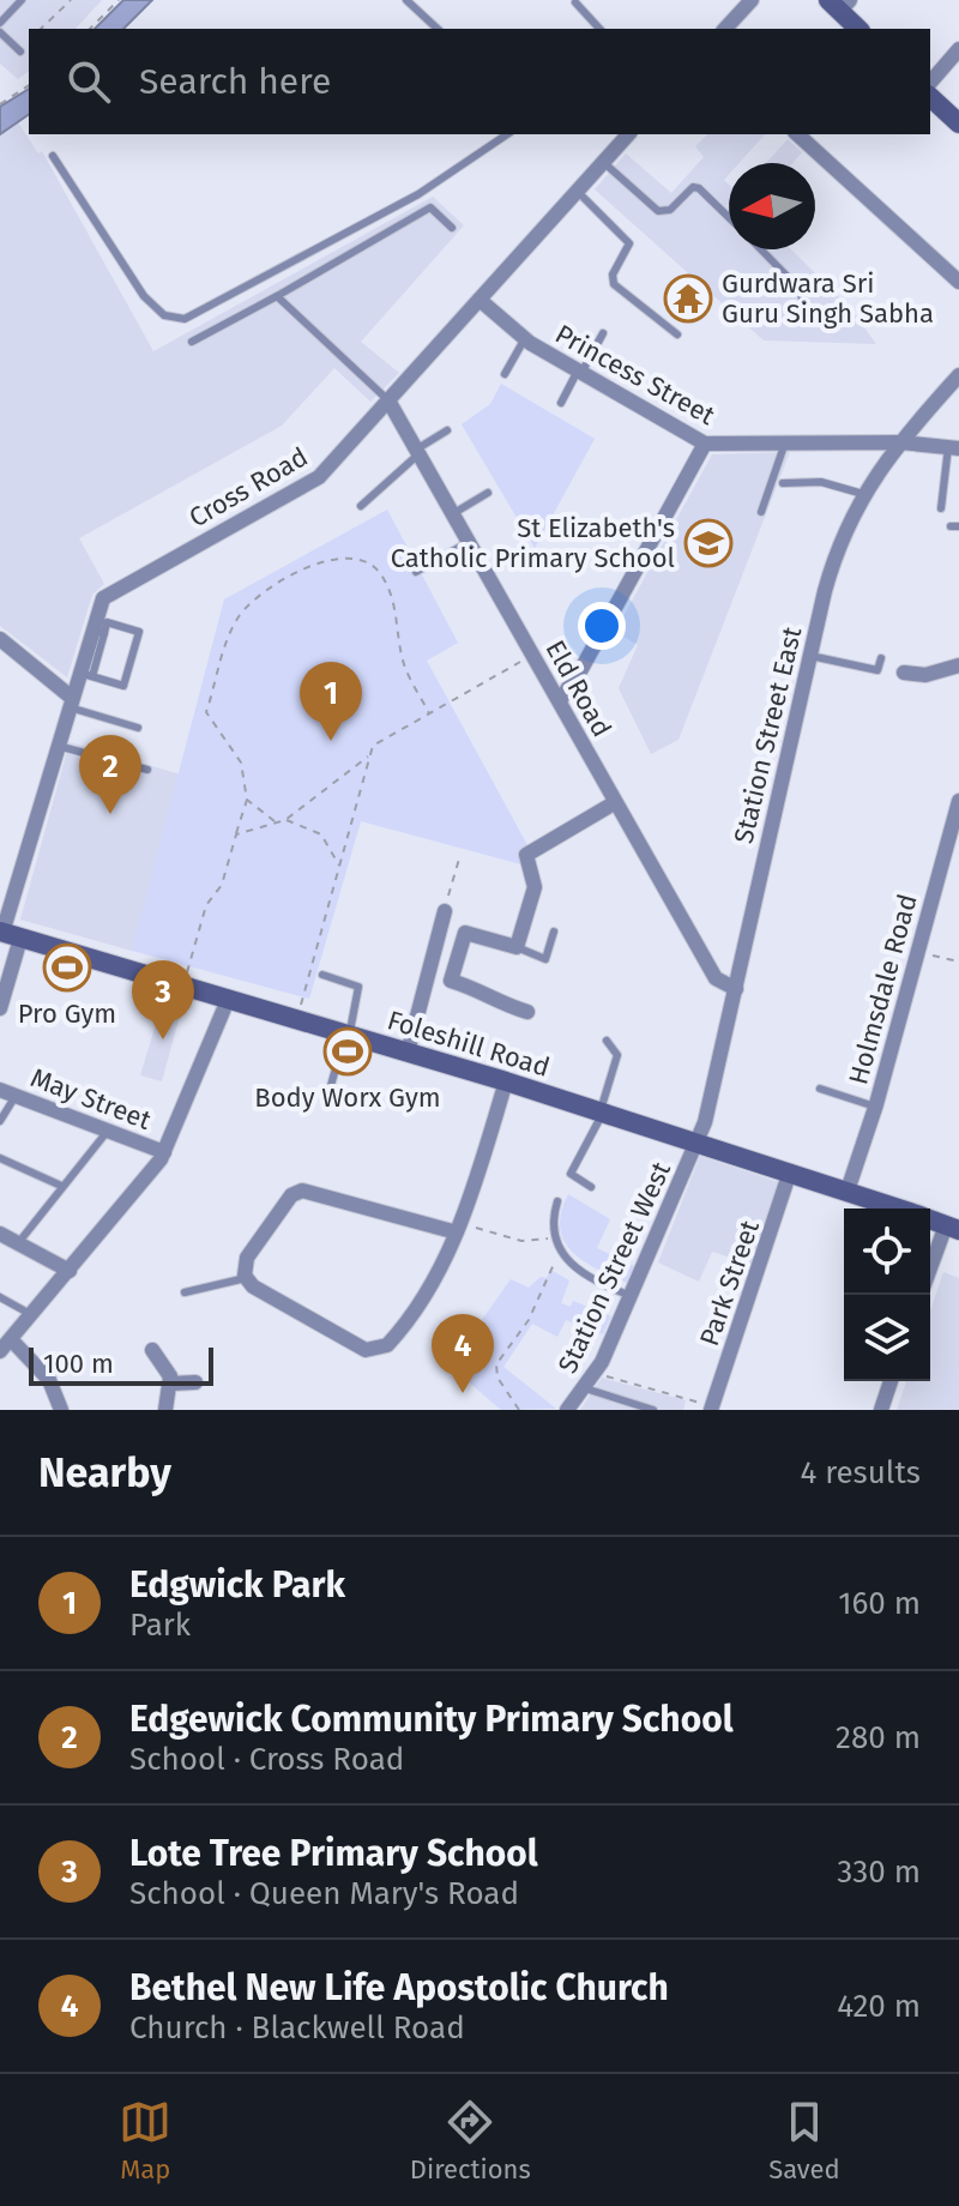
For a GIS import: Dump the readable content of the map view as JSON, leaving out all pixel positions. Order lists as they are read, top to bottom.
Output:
{
  "streets": {
    "main road": ["Foleshill Road"],
    "street": [
      "Princess Street",
      "Cross Road",
      "Eld Road",
      "Station Street East",
      "Holmsdale Road",
      "May Street",
      "Station Street West",
      "Park Street"
    ]
  },
  "crossings": [
    ["Princess Street", "Cross Road"],
    ["Princess Street", "Station Street East"],
    ["Cross Road", "Eld Road"],
    ["Cross Road", "Foleshill Road"],
    ["Eld Road", "Station Street East"],
    ["Station Street East", "Foleshill Road"],
    ["Station Street East", "Station Street West"],
    ["Holmsdale Road", "Foleshill Road"],
    ["Foleshill Road", "Station Street West"],
    ["Foleshill Road", "Park Street"]
  ],
  "places": {
    "temple": ["Gurdwara Sri Guru Singh Sabha"],
    "school or university": ["St Elizabeth's Catholic Primary School"],
    "sports": ["Pro Gym", "Body Worx Gym"]
  },
  "scale_bar": "100 m",
  "north": "left",
  "page": {
    "search": "Search here",
    "pins": [
      "1",
      "2",
      "3",
      "4"
    ],
    "scale": "100 m",
    "heading": ["Nearby", "4 results"],
    "list": [
      {
        "mark": "1",
        "name": "Edgwick Park",
        "note": "Park",
        "value": "160 m"
      },
      {
        "mark": "2",
        "name": "Edgewick Community Primary School",
        "note": "School · Cross Road",
        "value": "280 m"
      },
      {
        "mark": "3",
        "name": "Lote Tree Primary School",
        "note": "School · Queen Mary's Road",
        "value": "330 m"
      },
      {
        "mark": "4",
        "name": "Bethel New Life Apostolic Church",
        "note": "Church · Blackwell Road",
        "value": "420 m"
      }
    ],
    "nav": ["Map", "Directions", "Saved"]
  }
}
